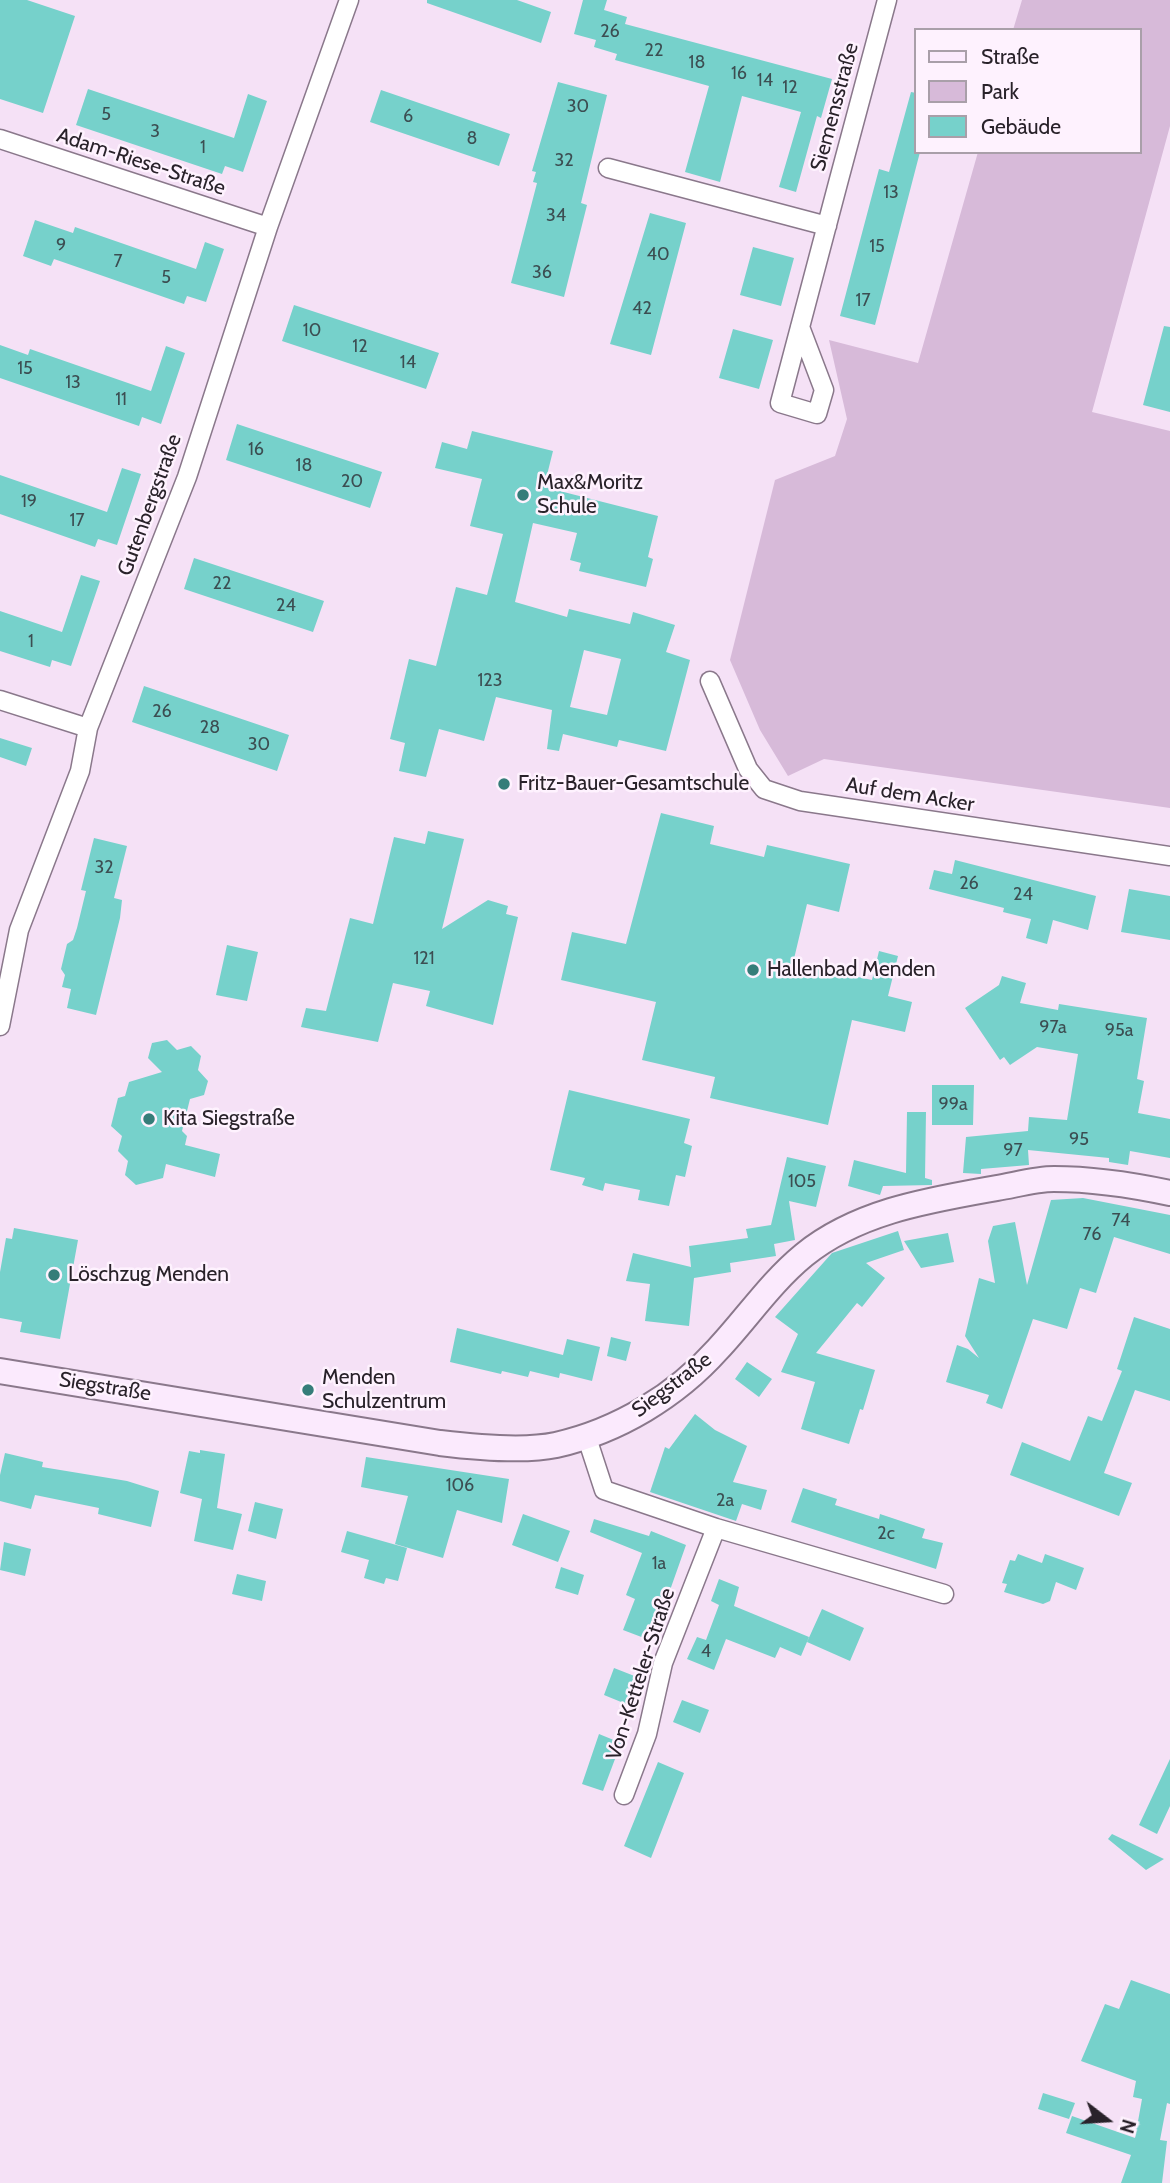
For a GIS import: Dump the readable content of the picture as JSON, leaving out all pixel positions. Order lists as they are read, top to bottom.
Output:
{
  "streets": {
    "main road": ["Siegstraße"],
    "street": [
      "Siemensstraße",
      "Adam-Riese-Straße",
      "Gutenbergstraße",
      "Auf dem Acker",
      "Von-Ketteler-Straße"
    ]
  },
  "crossings": [
    ["Adam-Riese-Straße", "Gutenbergstraße"]
  ],
  "places": [
    "Max&Moritz Schule",
    "Fritz-Bauer-Gesamtschule",
    "Hallenbad Menden",
    "Kita Siegstraße",
    "Löschzug Menden",
    "Menden Schulzentrum"
  ],
  "house_numbers": [
    "26",
    "22",
    "18",
    "16",
    "14",
    "12",
    "30",
    "5",
    "6",
    "3",
    "8",
    "1",
    "32",
    "13",
    "34",
    "9",
    "15",
    "40",
    "7",
    "36",
    "5",
    "17",
    "42",
    "10",
    "12",
    "14",
    "15",
    "13",
    "11",
    "16",
    "18",
    "20",
    "19",
    "17",
    "22",
    "24",
    "1",
    "123",
    "26",
    "28",
    "30",
    "32",
    "26",
    "24",
    "121",
    "97a",
    "95a",
    "99a",
    "95",
    "97",
    "105",
    "74",
    "76",
    "106",
    "2a",
    "2c",
    "1a",
    "4"
  ],
  "legend": ["Straße", "Park", "Gebäude"],
  "north": "right"
}
